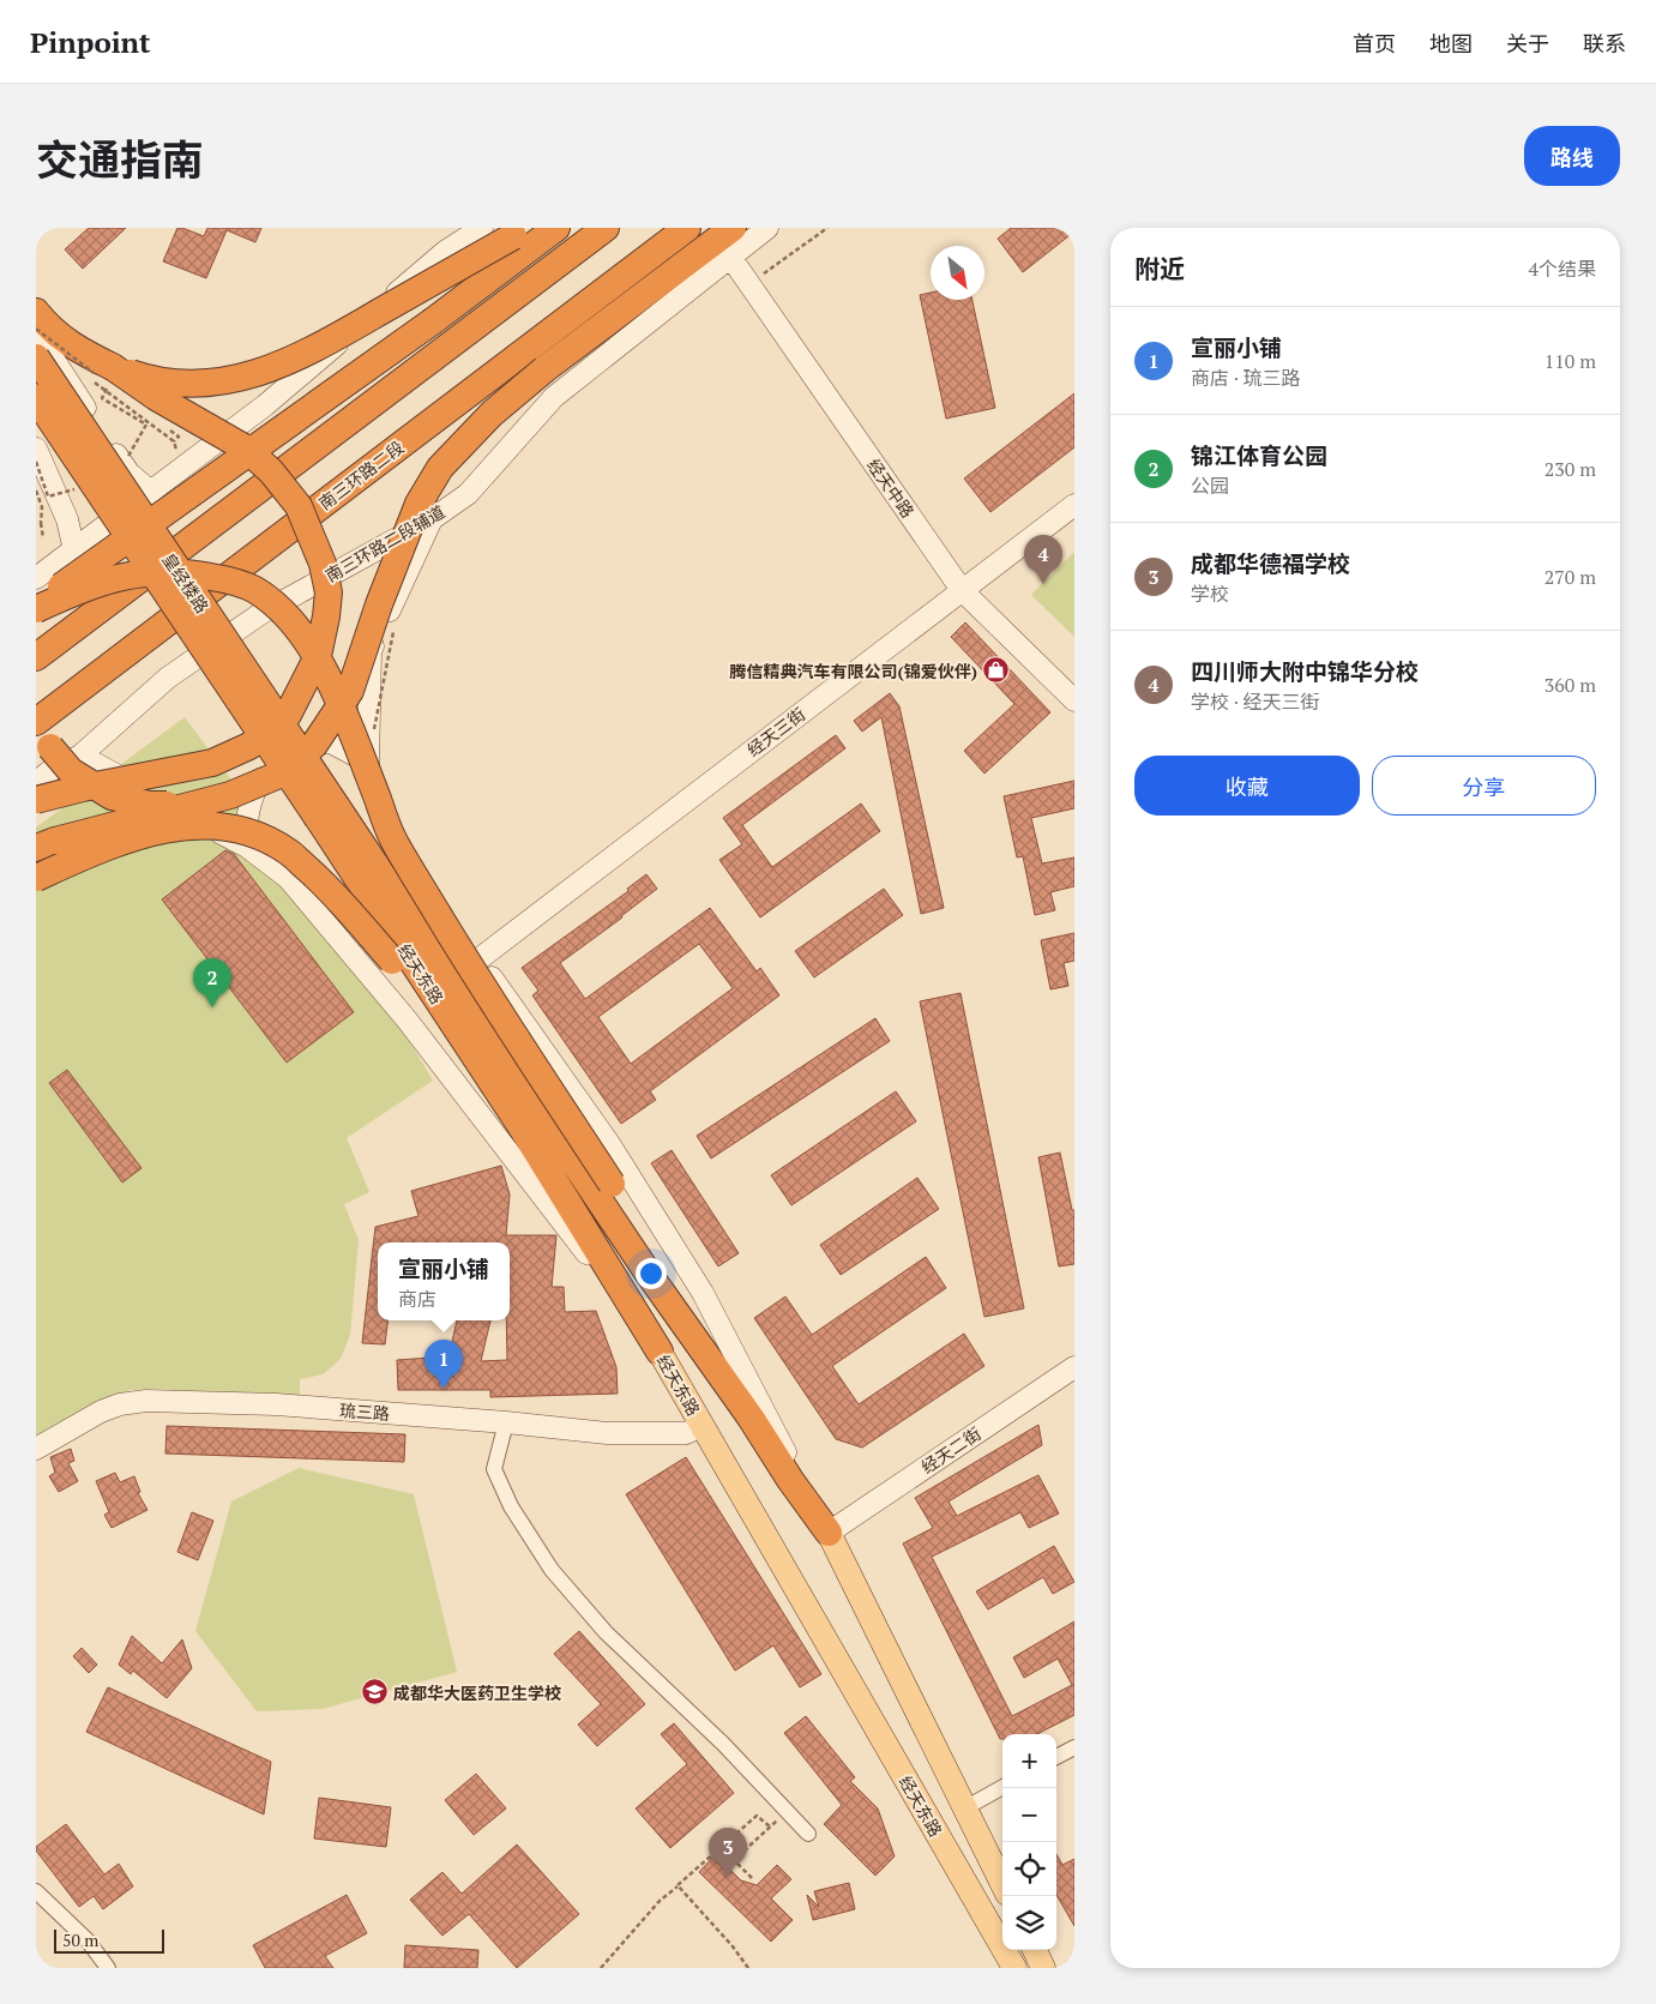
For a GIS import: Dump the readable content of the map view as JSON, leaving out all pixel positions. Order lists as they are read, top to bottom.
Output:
{
  "streets": {
    "highway": ["南三环路二段", "皇经楼路", "经天东路"],
    "street": [
      "经天中路",
      "南三环路二段辅道",
      "经天三街",
      "琉三路",
      "经天二街"
    ]
  },
  "crossings": [
    ["经天中路", "南三环路二段辅道"],
    ["经天中路", "经天三街"],
    ["皇经楼路", "经天东路"],
    ["经天东路", "琉三路"],
    ["经天东路", "经天二街"]
  ],
  "places": {
    "shop": ["腾信精典汽车有限公司(锦爱伙伴)"],
    "school or university": ["成都华大医药卫生学校"]
  },
  "scale_bar": "50 m",
  "north": "bottom right",
  "page": {
    "header": "Pinpoint",
    "nav": [
      "首页",
      "地图",
      "关于",
      "联系"
    ],
    "title": "交通指南",
    "buttons": [
      "路线",
      ["收藏", "分享"]
    ],
    "heading": ["附近", "4个结果"],
    "list": [
      {
        "mark": "1",
        "name": "宣丽小铺",
        "note": "商店 · 琉三路",
        "value": "110 m"
      },
      {
        "mark": "2",
        "name": "锦江体育公园",
        "note": "公园",
        "value": "230 m"
      },
      {
        "mark": "3",
        "name": "成都华德福学校",
        "note": "学校",
        "value": "270 m"
      },
      {
        "mark": "4",
        "name": "四川师大附中锦华分校",
        "note": "学校 · 经天三街",
        "value": "360 m"
      }
    ],
    "pins": [
      "4",
      "2",
      "1",
      "3"
    ],
    "popup": ["宣丽小铺", "商店"],
    "map_buttons": ["+", "−"],
    "scale": "50 m"
  }
}
